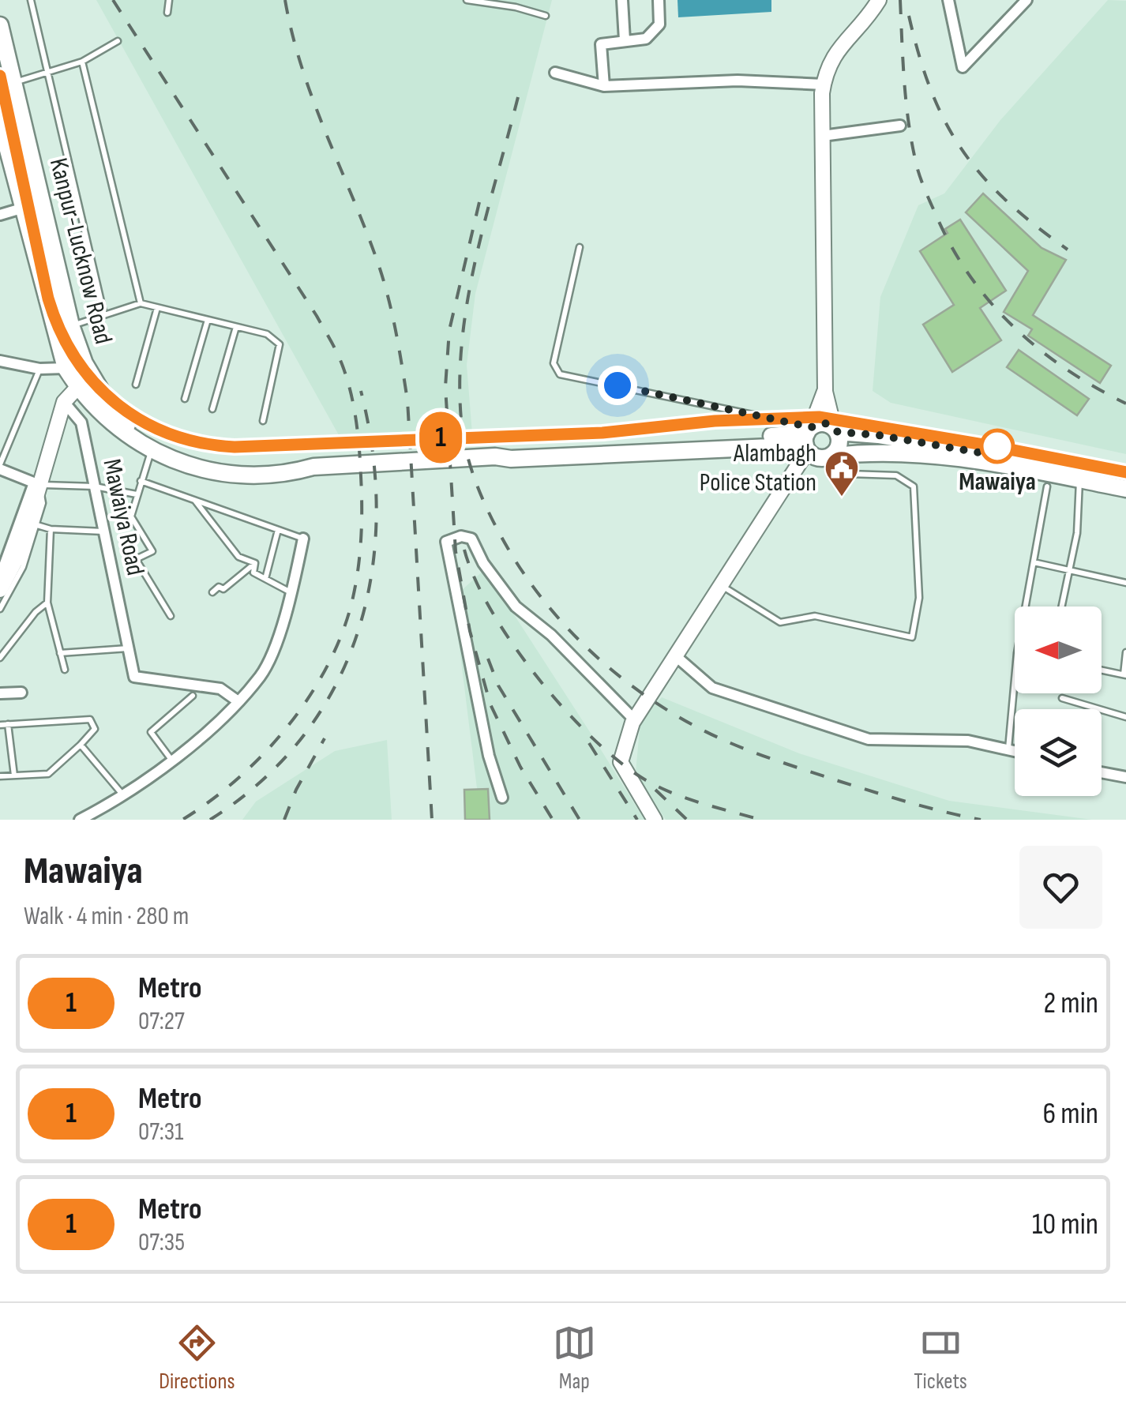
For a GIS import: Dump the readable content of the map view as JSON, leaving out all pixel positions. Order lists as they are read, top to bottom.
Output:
{
  "streets": {
    "main road": ["Kanpur-Lucknow Road"],
    "street": ["Mawaiya Road"]
  },
  "places": {
    "other": ["Mawaiya"],
    "public building": ["Alambagh Police Station"]
  },
  "lines": ["metro line 1"],
  "north": "left",
  "page": {
    "on_map": "1",
    "heading": ["Mawaiya", "Walk · 4 min · 280 m"],
    "list": [
      {
        "mark": "1",
        "name": "Metro",
        "note": "07:27",
        "value": "2 min"
      },
      {
        "mark": "1",
        "name": "Metro",
        "note": "07:31",
        "value": "6 min"
      },
      {
        "mark": "1",
        "name": "Metro",
        "note": "07:35",
        "value": "10 min"
      }
    ],
    "tabs": ["Directions", "Map", "Tickets"]
  }
}
